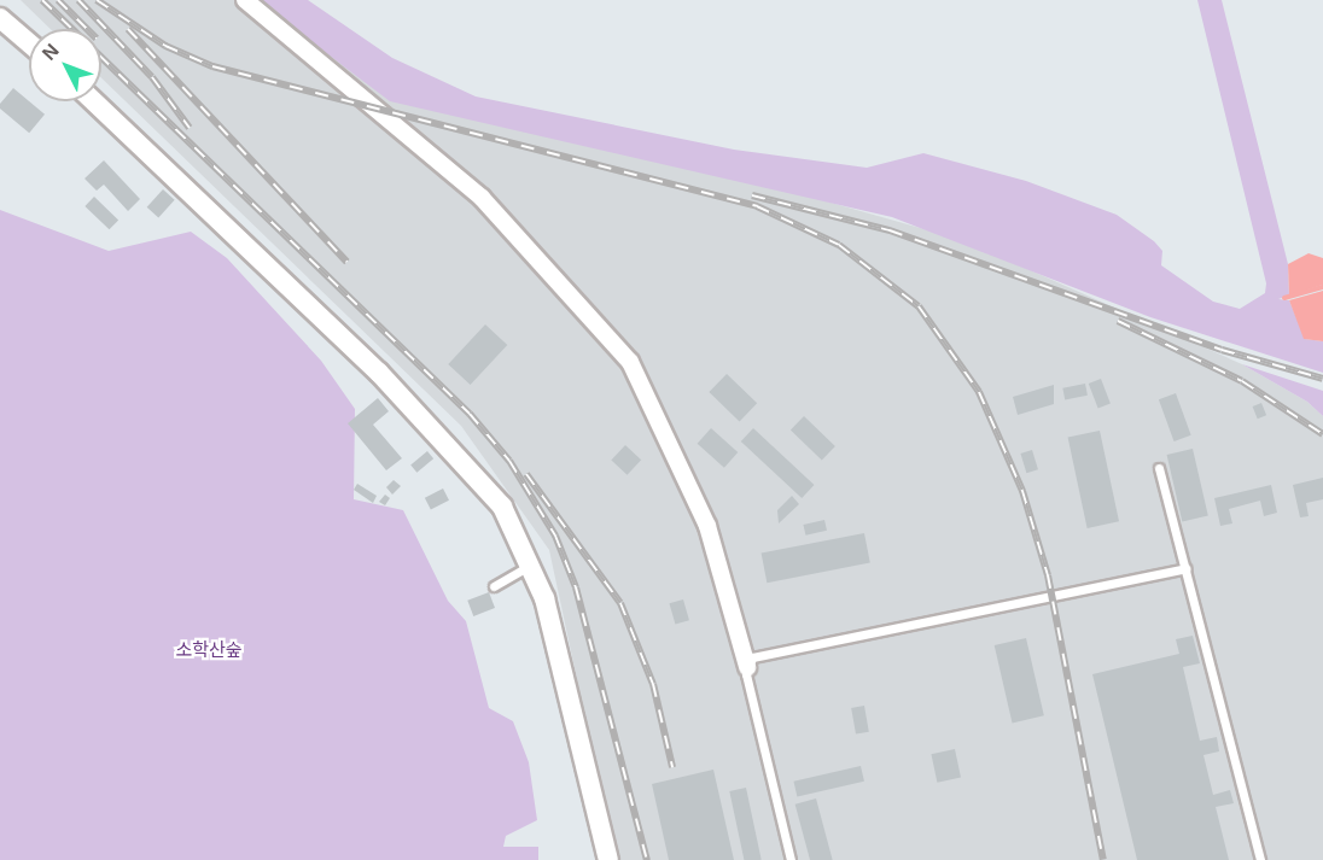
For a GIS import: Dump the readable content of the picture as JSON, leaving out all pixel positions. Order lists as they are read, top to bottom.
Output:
{
  "parks": ["소학산숲"],
  "north": "top left"
}
